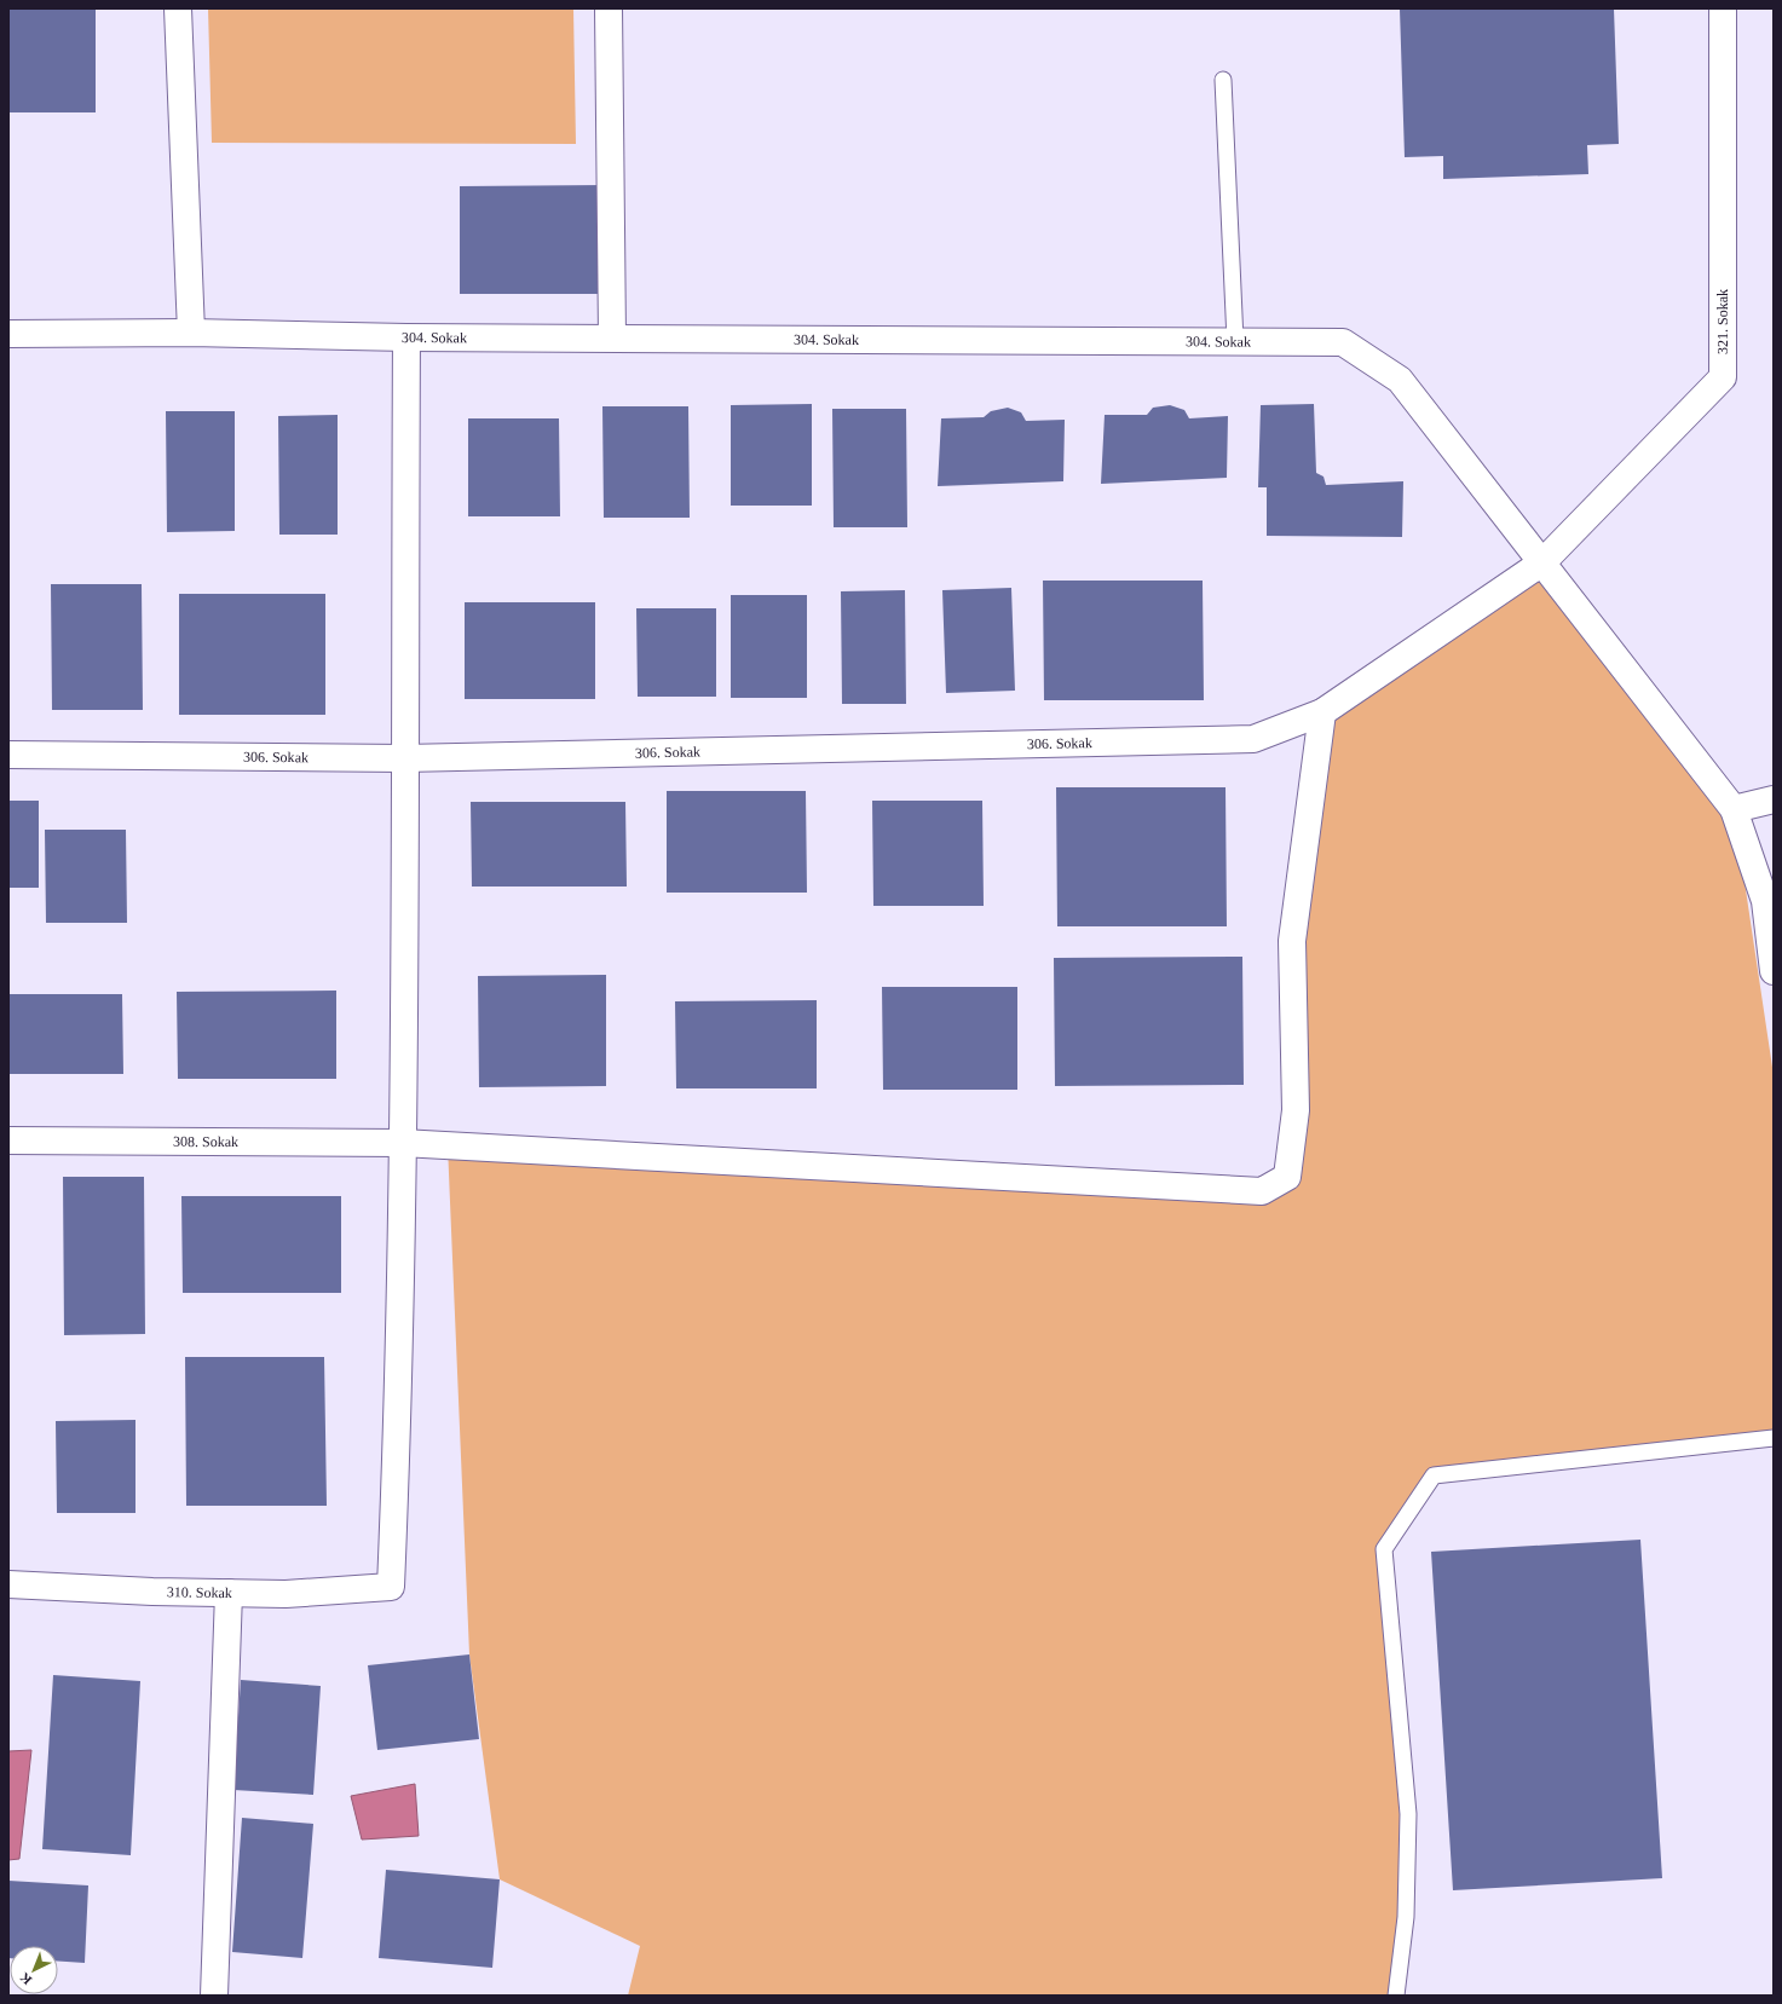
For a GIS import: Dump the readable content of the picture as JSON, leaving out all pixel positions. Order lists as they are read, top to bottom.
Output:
{
  "streets": {
    "street": [
      "321. Sokak",
      "304. Sokak",
      "306. Sokak",
      "308. Sokak",
      "310. Sokak"
    ]
  },
  "crossings": [
    ["321. Sokak", "304. Sokak"],
    ["321. Sokak", "306. Sokak"],
    ["321. Sokak", "308. Sokak"],
    ["306. Sokak", "308. Sokak"],
    ["308. Sokak", "310. Sokak"]
  ],
  "north": "bottom left"
}
